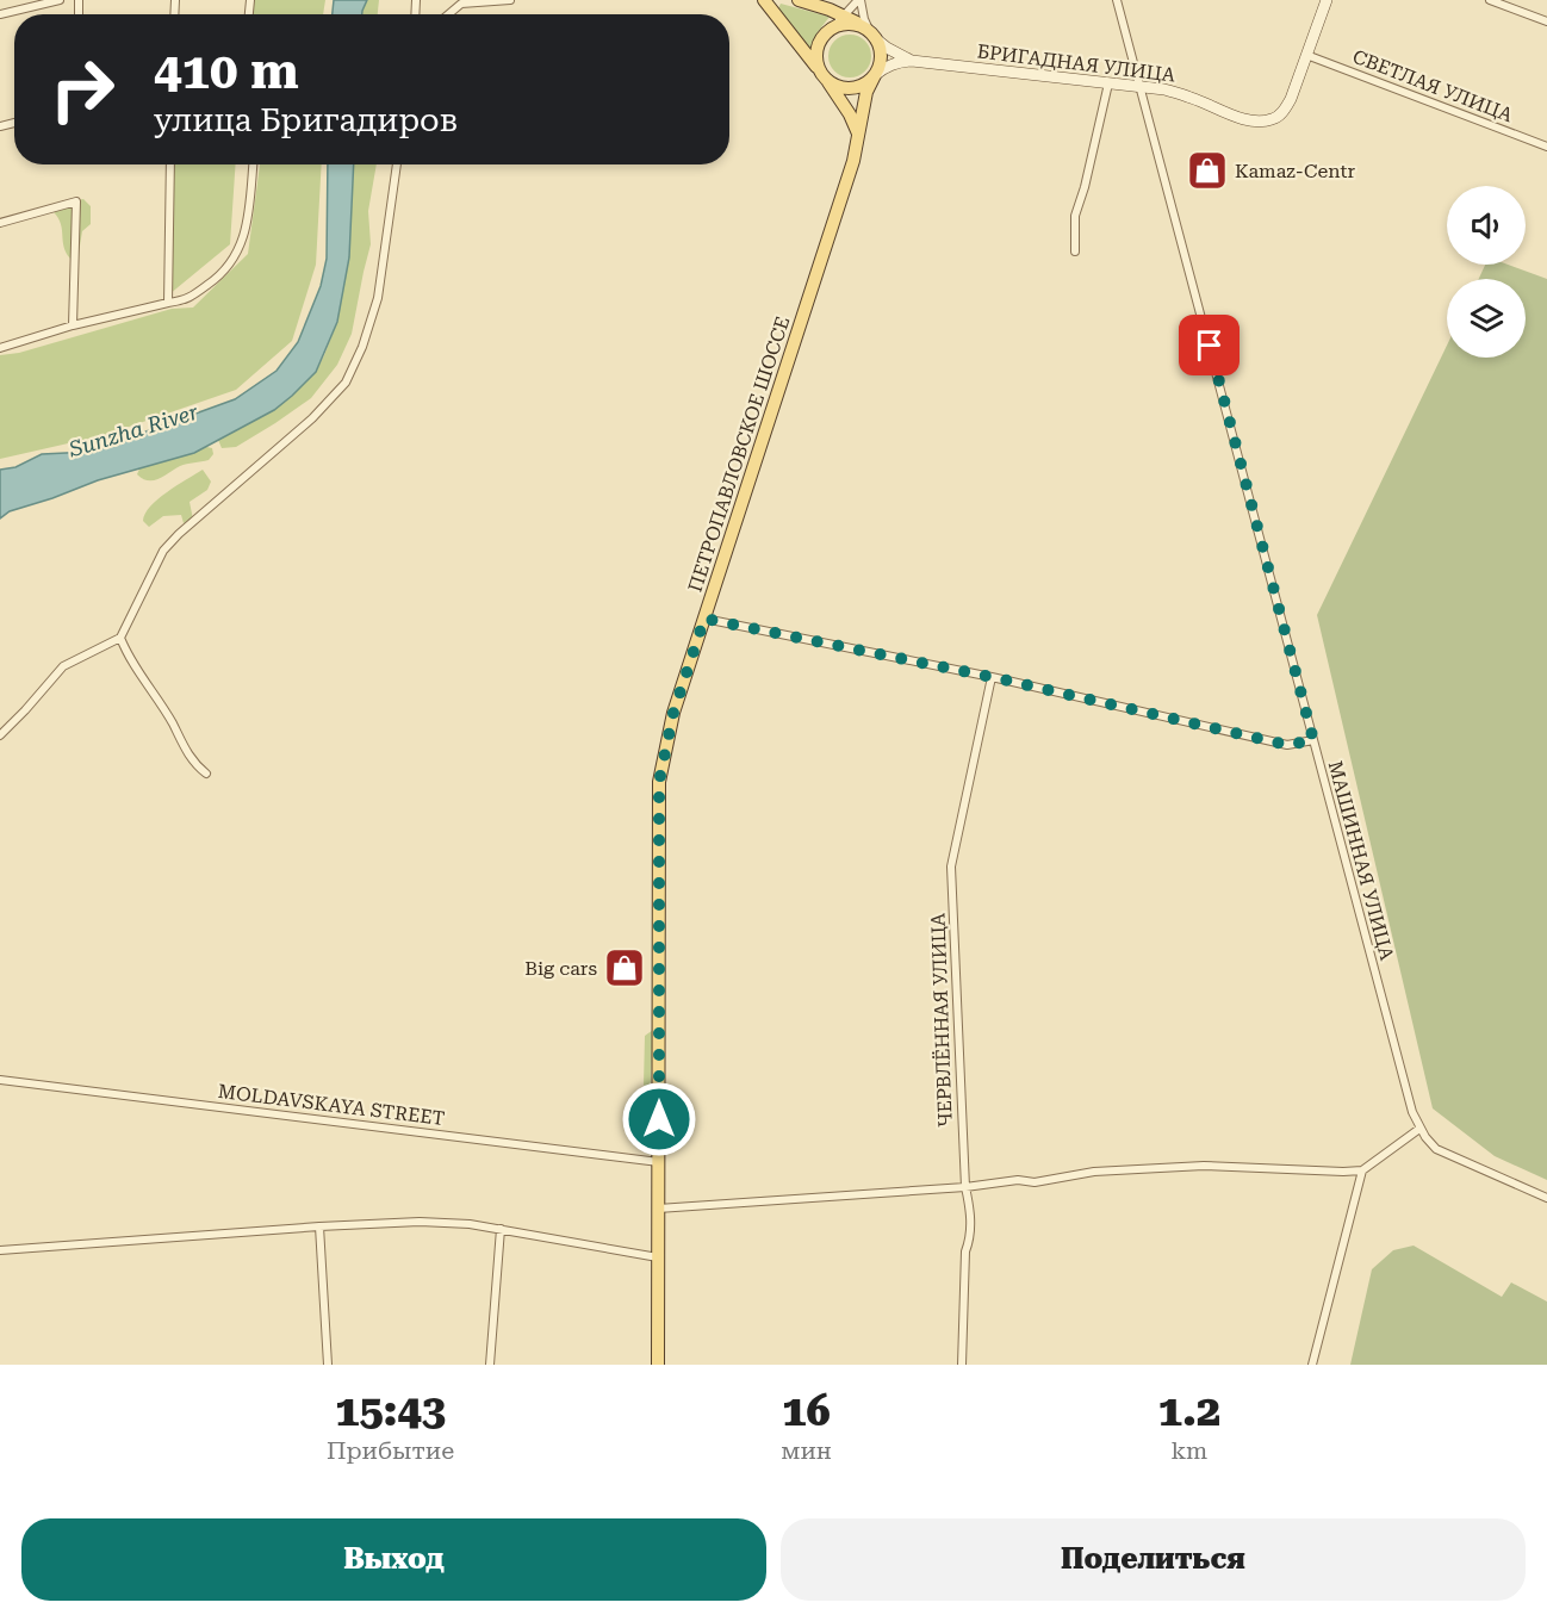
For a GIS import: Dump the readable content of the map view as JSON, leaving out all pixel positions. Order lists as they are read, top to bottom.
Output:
{
  "streets": {
    "main road": ["БРИГАДНАЯ УЛИЦА", "ПЕТРОПАВЛОВСКОЕ ШОССЕ"],
    "street": [
      "СВЕТЛАЯ УЛИЦА",
      "МАШИННАЯ УЛИЦА",
      "ЧЕРВЛЁННАЯ УЛИЦА",
      "MOLDAVSKAYA STREET"
    ]
  },
  "crossings": [
    ["БРИГАДНАЯ УЛИЦА", "СВЕТЛАЯ УЛИЦА"],
    ["БРИГАДНАЯ УЛИЦА", "МАШИННАЯ УЛИЦА"],
    ["ПЕТРОПАВЛОВСКОЕ ШОССЕ", "MOLDAVSKAYA STREET"]
  ],
  "water": ["Sunzha River"],
  "places": {
    "shop": ["Kamaz-Centr", "Big cars"]
  },
  "page": {
    "turn": ["410 m", "улица Бригадиров"],
    "eta": [
      "15:43",
      "Прибытие",
      "16",
      "мин",
      "1.2",
      "km"
    ],
    "buttons": ["Выход", "Поделиться"]
  }
}
